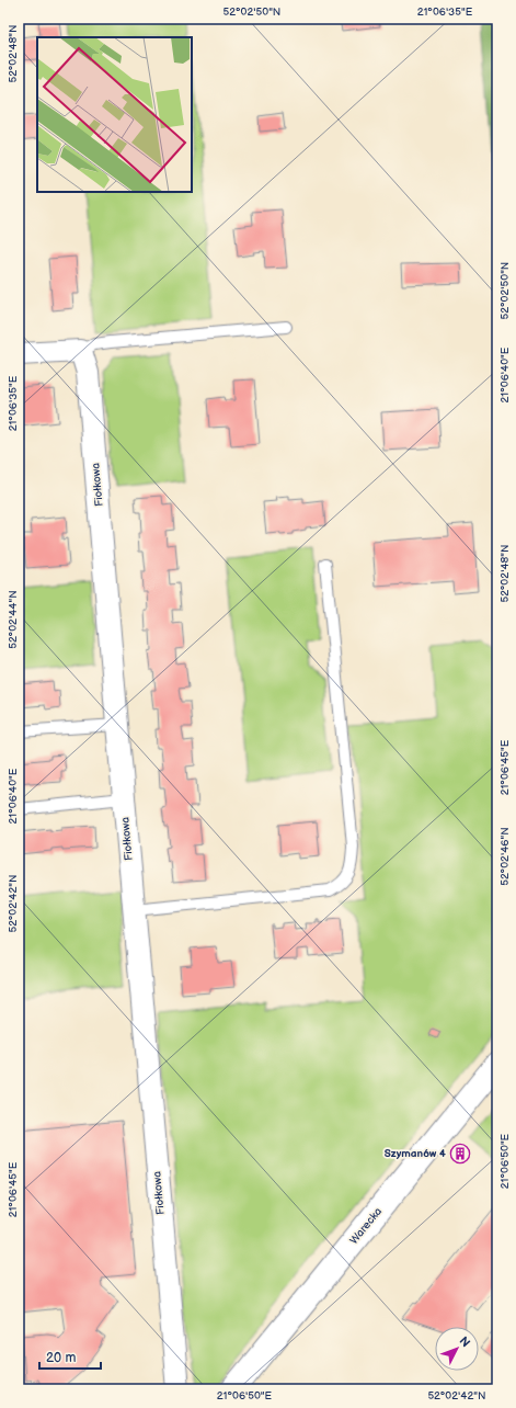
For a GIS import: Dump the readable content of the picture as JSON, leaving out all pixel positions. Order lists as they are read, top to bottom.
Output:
{
  "streets": {
    "street": ["Fiołkowa", "Warecka"]
  },
  "places": {
    "building": ["Szymanów 4"]
  },
  "scale_bar": "20 m",
  "north": "top right",
  "coordinates": [
    "52°02'50\"N",
    "21°06'35\"E",
    "52°02'48\"N",
    "21°06'40\"E",
    "52°02'44\"N",
    "21°06'45\"E",
    "52°02'46\"N",
    "52°02'42\"N",
    "21°06'50\"E"
  ]
}
